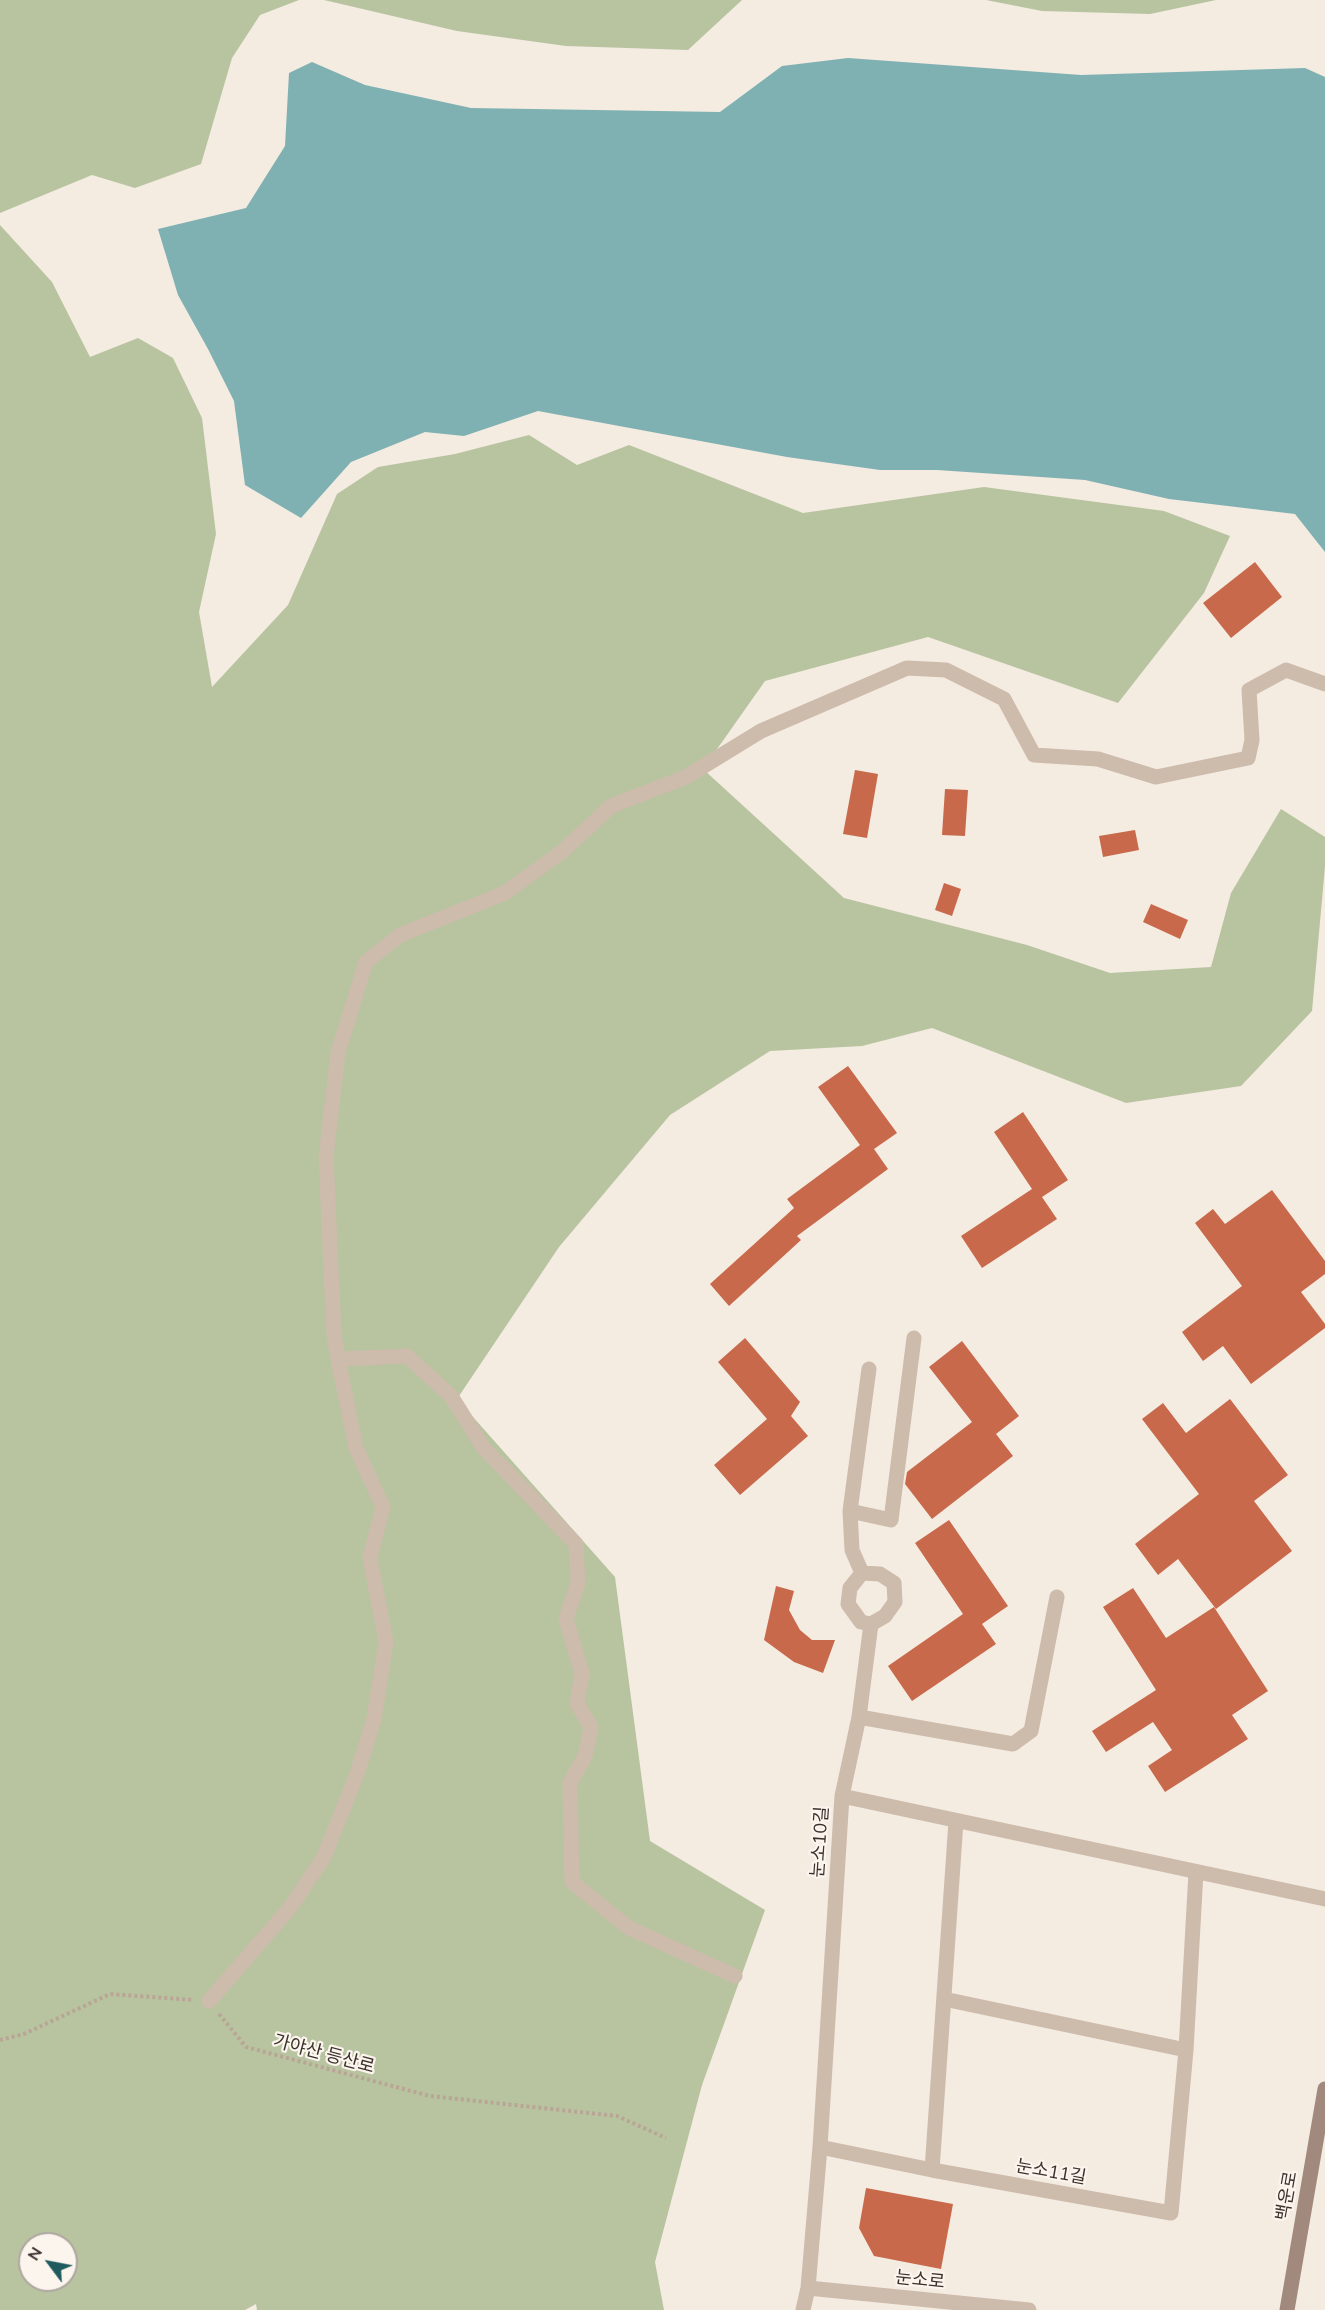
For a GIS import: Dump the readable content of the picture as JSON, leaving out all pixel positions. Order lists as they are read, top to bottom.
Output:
{
  "streets": {
    "main road": ["백운로"],
    "street": ["눈소10길", "눈소11길", "눈소로"],
    "path": ["가야산 등산로"]
  },
  "crossings": [
    ["눈소10길", "눈소11길"],
    ["눈소10길", "눈소로"]
  ],
  "north": "top left"
}
